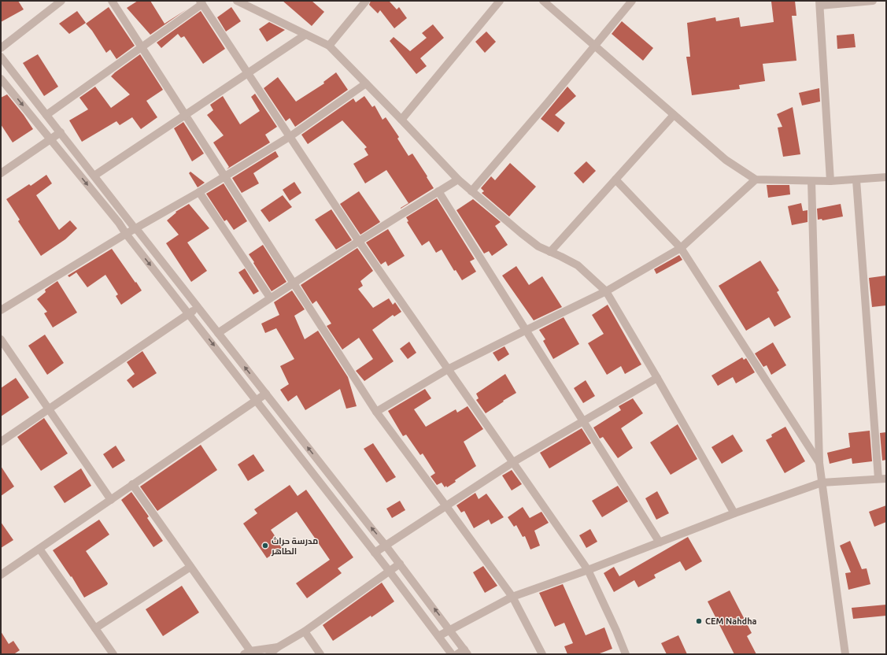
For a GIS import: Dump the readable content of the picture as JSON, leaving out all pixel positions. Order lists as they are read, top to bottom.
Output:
{
  "places": ["مدرسة حراث الطاهر", "CEM Nahdha"]
}
